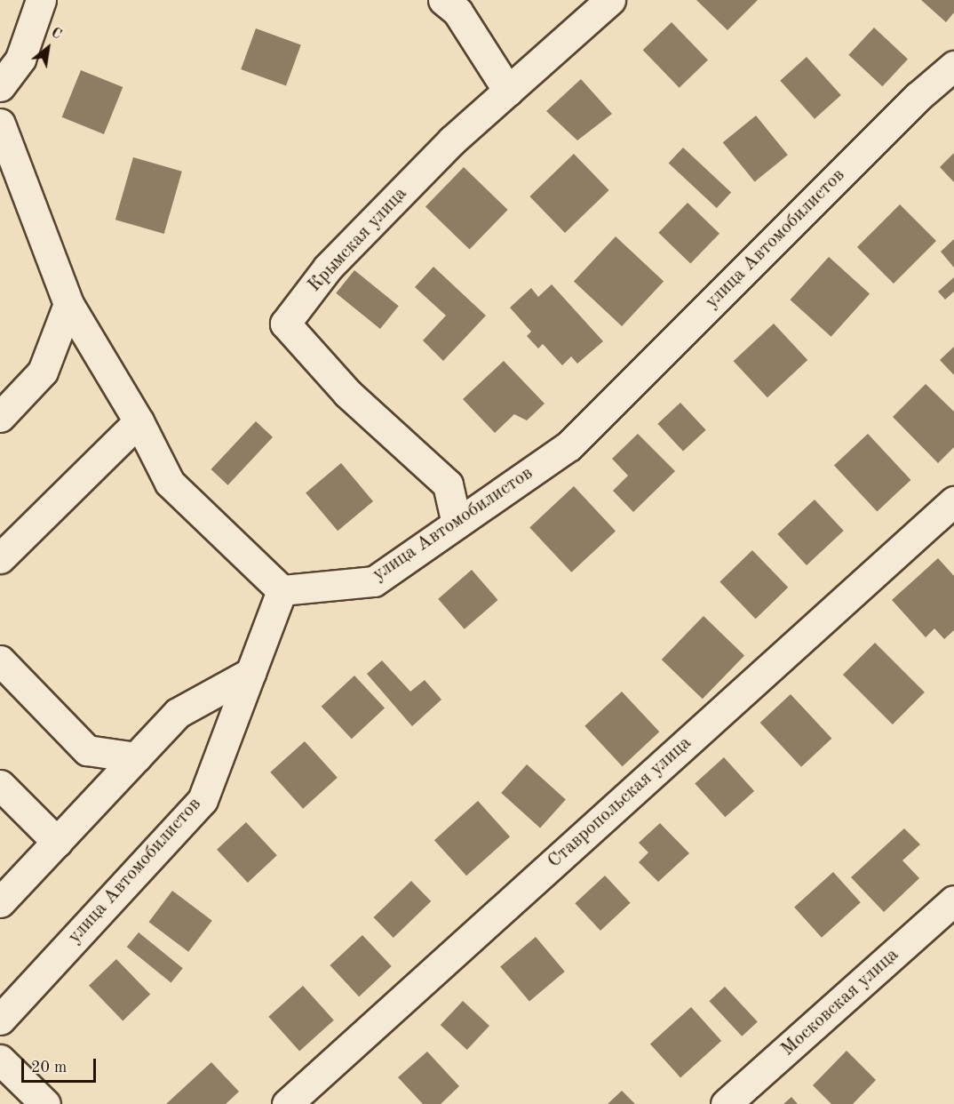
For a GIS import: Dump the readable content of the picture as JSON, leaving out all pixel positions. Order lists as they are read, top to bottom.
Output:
{
  "streets": {
    "street": [
      "улица Автомобилистов",
      "Крымская улица",
      "Ставропольская улица",
      "Московская улица"
    ]
  },
  "crossings": [
    ["улица Автомобилистов", "Крымская улица"]
  ],
  "scale_bar": "20 m",
  "north": "top right"
}
